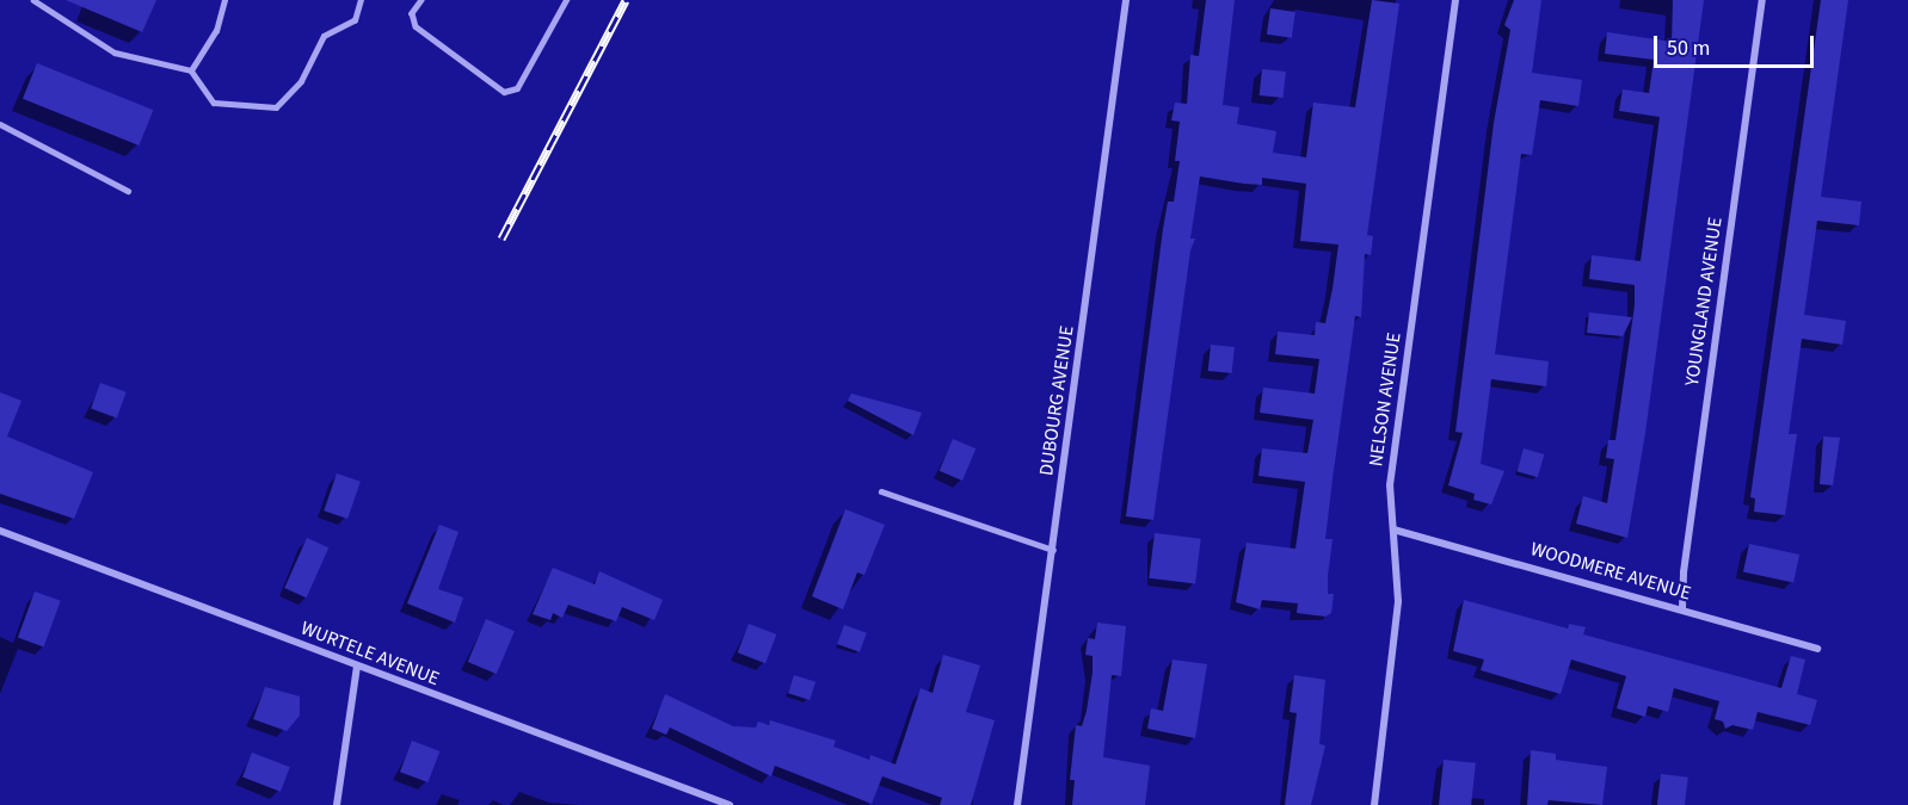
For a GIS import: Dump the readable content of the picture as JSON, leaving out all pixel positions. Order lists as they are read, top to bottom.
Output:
{
  "streets": {
    "street": [
      "YOUNGLAND AVENUE",
      "NELSON AVENUE",
      "DUBOURG AVENUE",
      "WOODMERE AVENUE",
      "WURTELE AVENUE"
    ]
  },
  "crossings": [
    ["YOUNGLAND AVENUE", "WOODMERE AVENUE"],
    ["NELSON AVENUE", "WOODMERE AVENUE"]
  ],
  "scale_bar": "50 m"
}
